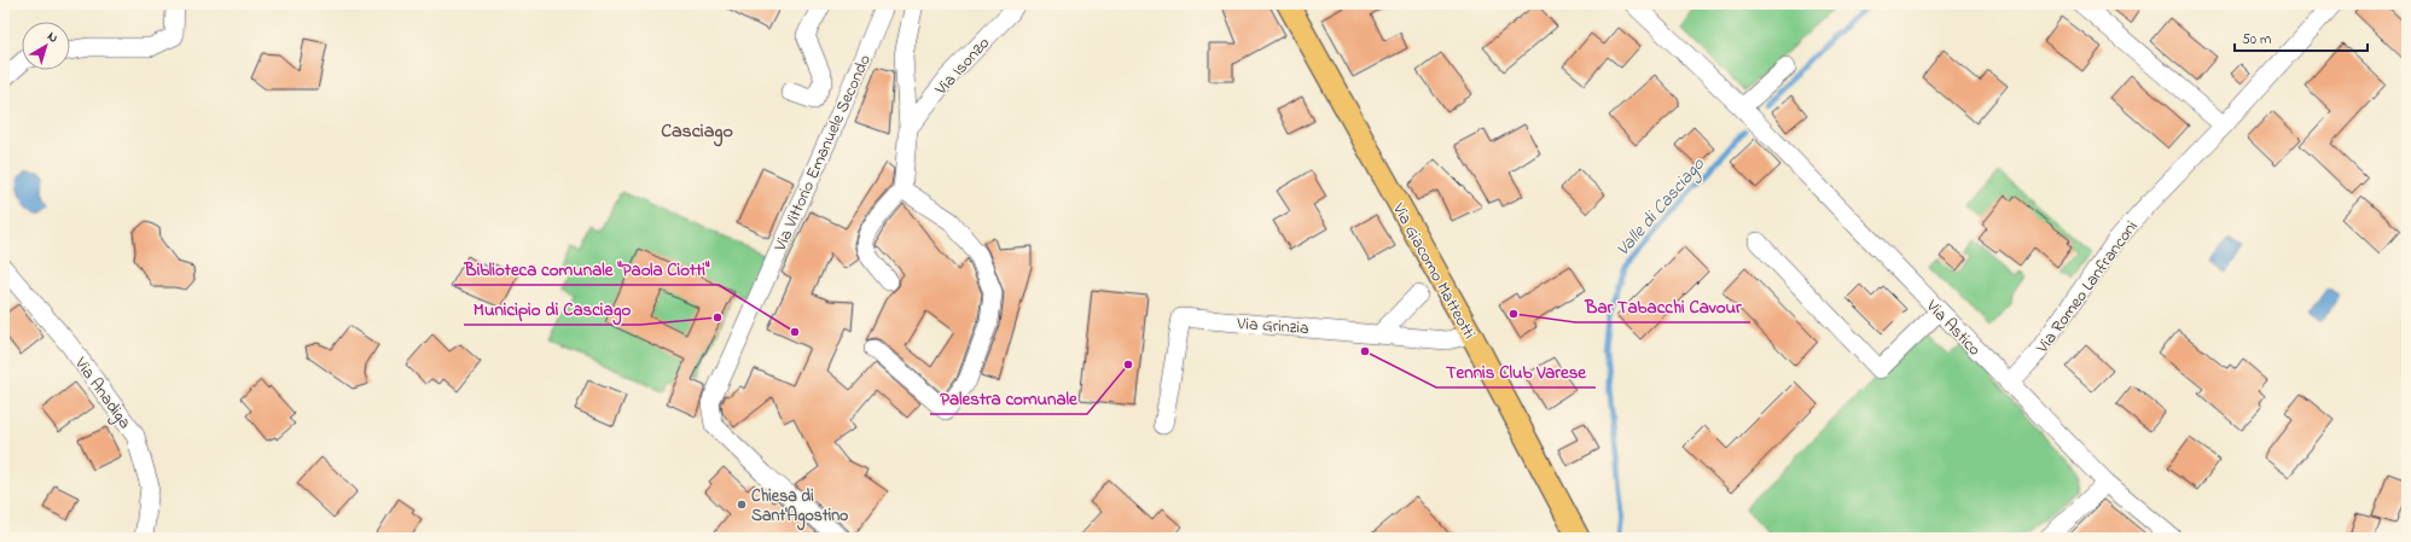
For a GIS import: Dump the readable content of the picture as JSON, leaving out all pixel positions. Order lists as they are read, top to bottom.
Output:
{
  "streets": {
    "main road": ["Via Giacomo Matteotti"],
    "street": [
      "Via Isonzo",
      "Via Vittorio Emanuele Secondo",
      "Via Romeo Lanfranconi",
      "Via Grinzia",
      "Via Astico",
      "Via Anadiga"
    ]
  },
  "crossings": [
    ["Via Giacomo Matteotti", "Via Grinzia"],
    ["Via Romeo Lanfranconi", "Via Astico"]
  ],
  "districts": ["Casciago"],
  "water": ["Valle di Casciago"],
  "places": [
    "Bar Tabacchi Cavour",
    "Municipio di Casciago",
    "Biblioteca comunale \"Paola Ciotti\"",
    "Tennis Club Varese",
    "Palestra comunale",
    "Chiesa di Sant'Agostino"
  ],
  "scale_bar": "50 m",
  "north": "top right"
}
